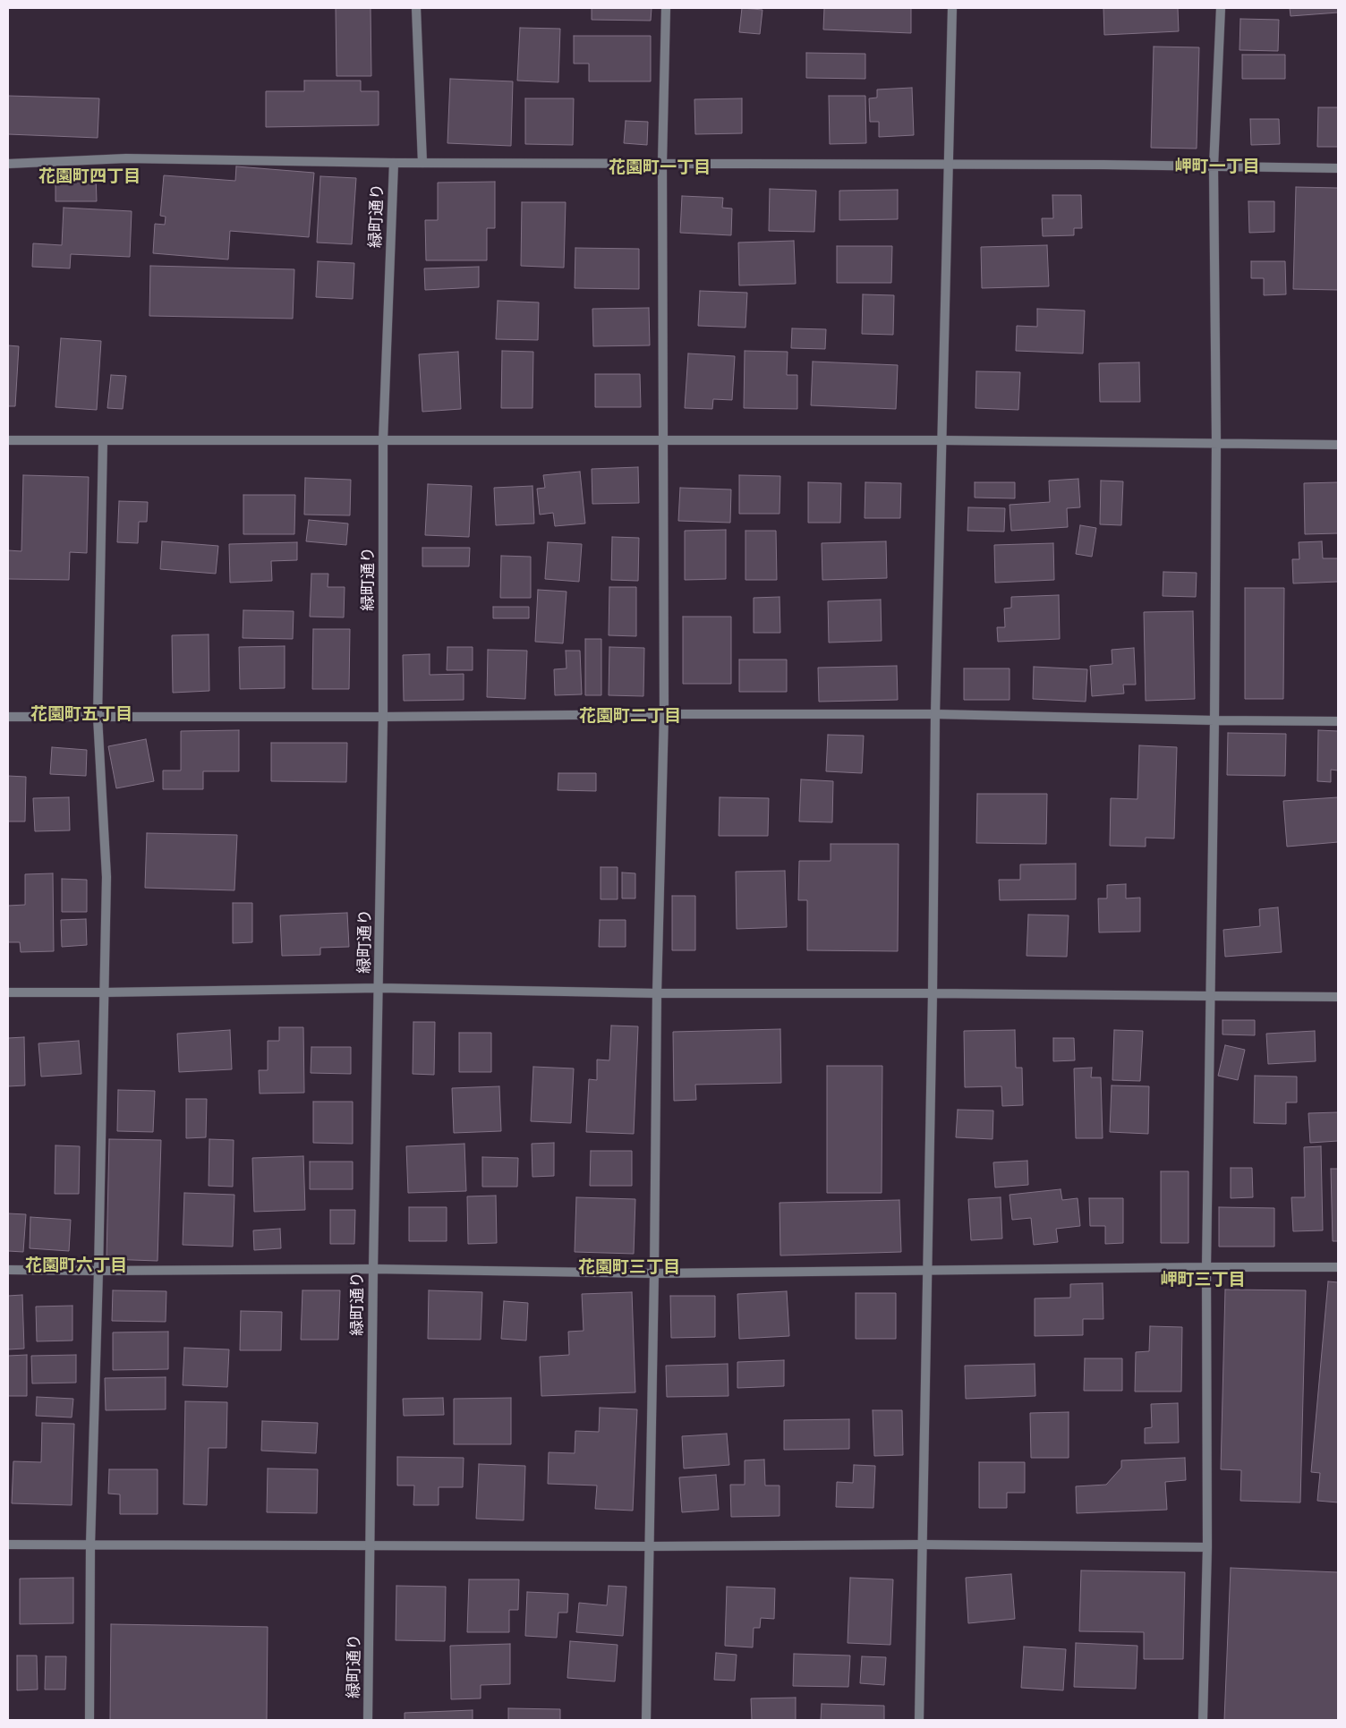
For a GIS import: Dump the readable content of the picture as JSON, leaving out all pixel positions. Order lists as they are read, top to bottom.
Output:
{
  "streets": {
    "street": ["緑町通り"]
  },
  "districts": [
    "岬町一丁目",
    "花園町一丁目",
    "花園町四丁目",
    "花園町五丁目",
    "花園町二丁目",
    "花園町六丁目",
    "花園町三丁目",
    "岬町三丁目"
  ]
}
